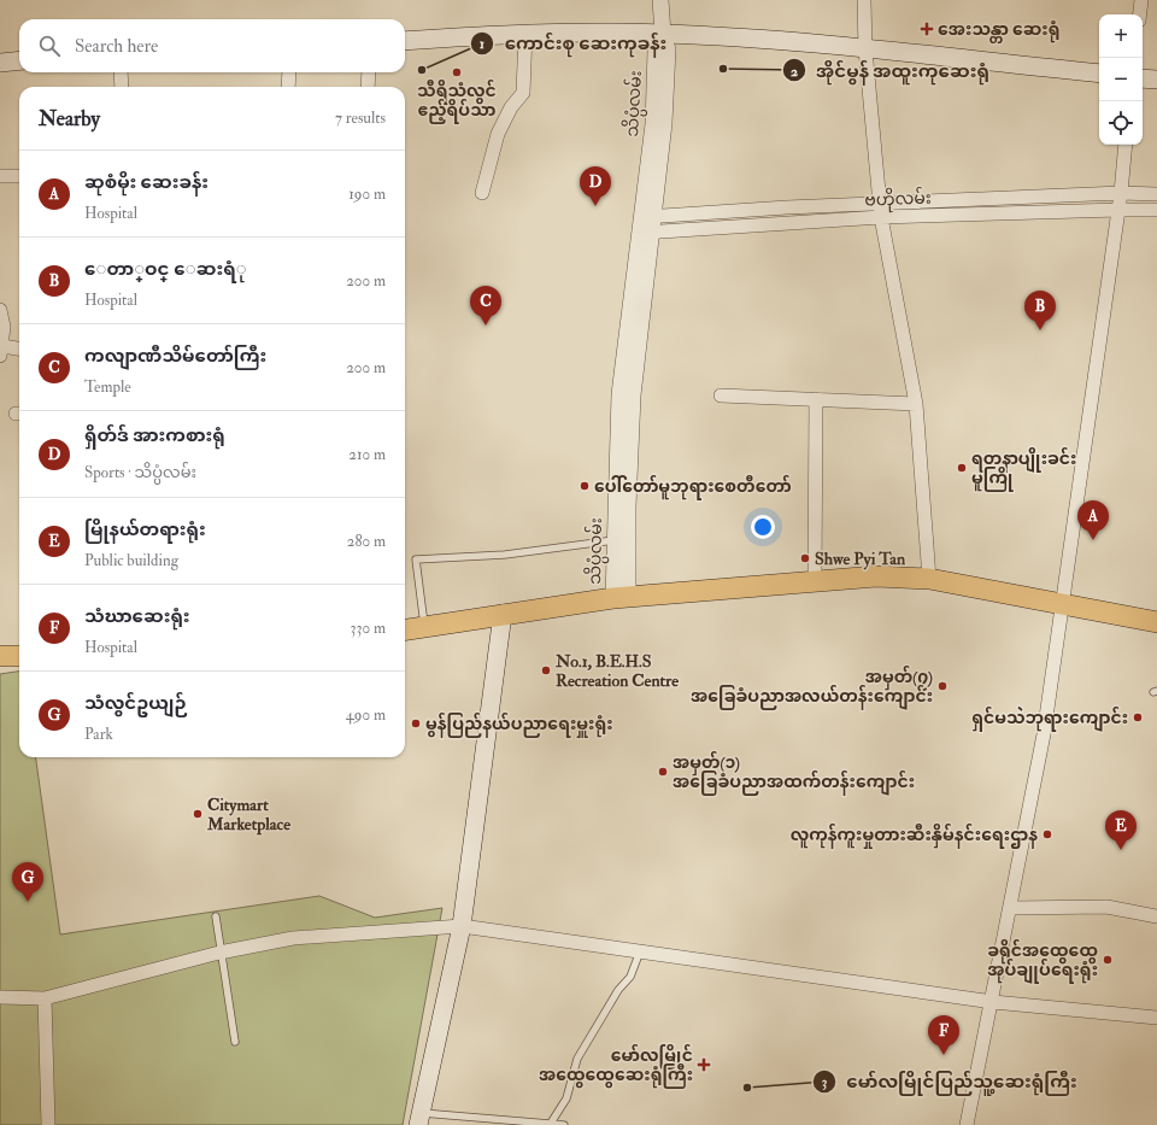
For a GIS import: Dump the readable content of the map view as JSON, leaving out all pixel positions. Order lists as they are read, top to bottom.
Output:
{
  "streets": {
    "street": ["သိပ္ပံလမ်း", "ဗဟိုလမ်း"]
  },
  "crossings": [
    ["သိပ္ပံလမ်း", "ဗဟိုလမ်း"]
  ],
  "places": {
    "health": ["အေးသန္တာ ဆေးရုံ", "မော်လမြိုင် အထွေထွေဆေးရုံကြီး"],
    "other": [
      "အိုင်မွန် အထူးကုဆေးရုံ",
      "ကောင်းစု ဆေးကုခန်း",
      "သီရိသံလွင် ဧည့်ရိပ်သာ",
      "ရတနာပျိုးခင်း မူကြို",
      "ပေါ်တော်မူဘုရားစေတီတော်",
      "Shwe Pyi Tan",
      "No.1, B.E.H.S Recreation Centre",
      "အမှတ်(၇) အခြေခံပညာအလယ်တန်းကျောင်း",
      "ရှင်မသဲဘုရားကျောင်း",
      "မွန်ပြည်နယ်ပညာရေးမှူးရုံး",
      "အမှတ်(၁) အခြေခံပညာအထက်တန်းကျောင်း",
      "Citymart Marketplace",
      "လူကုန်ကူးမှုတားဆီးနှိမ်နင်းရေးဌာန",
      "ခရိုင်အထွေထွေ အုပ်ချုပ်ရေးရုံး",
      "မော်လမြိုင်ပြည်သူ့ဆေးရုံကြီး"
    ]
  },
  "page": {
    "map_buttons": ["+", "−"],
    "search": "Search here",
    "heading": ["Nearby", "7 results"],
    "list": [
      {
        "mark": "A",
        "name": "ဆုစံမိုး ဆေးခန်း",
        "note": "Hospital",
        "value": "190 m"
      },
      {
        "mark": "B",
        "name": "ေတာ္ဝင္ ေဆးရံု",
        "note": "Hospital",
        "value": "200 m"
      },
      {
        "mark": "C",
        "name": "ကလျာဏီသိမ်တော်ကြီး",
        "note": "Temple",
        "value": "200 m"
      },
      {
        "mark": "D",
        "name": "ရှိတ်ဒ် အားကစားရုံ",
        "note": "Sports · သိပ္ပံလမ်း",
        "value": "210 m"
      },
      {
        "mark": "E",
        "name": "မြိုနယ်တရားရုံး",
        "note": "Public building",
        "value": "280 m"
      },
      {
        "mark": "F",
        "name": "သံဃာဆေးရုံး",
        "note": "Hospital",
        "value": "330 m"
      },
      {
        "mark": "G",
        "name": "သံလွင်ဥယျဉ်",
        "note": "Park",
        "value": "490 m"
      }
    ],
    "pins": [
      "D",
      "C",
      "B",
      "A",
      "E",
      "G",
      "F"
    ]
  }
}
